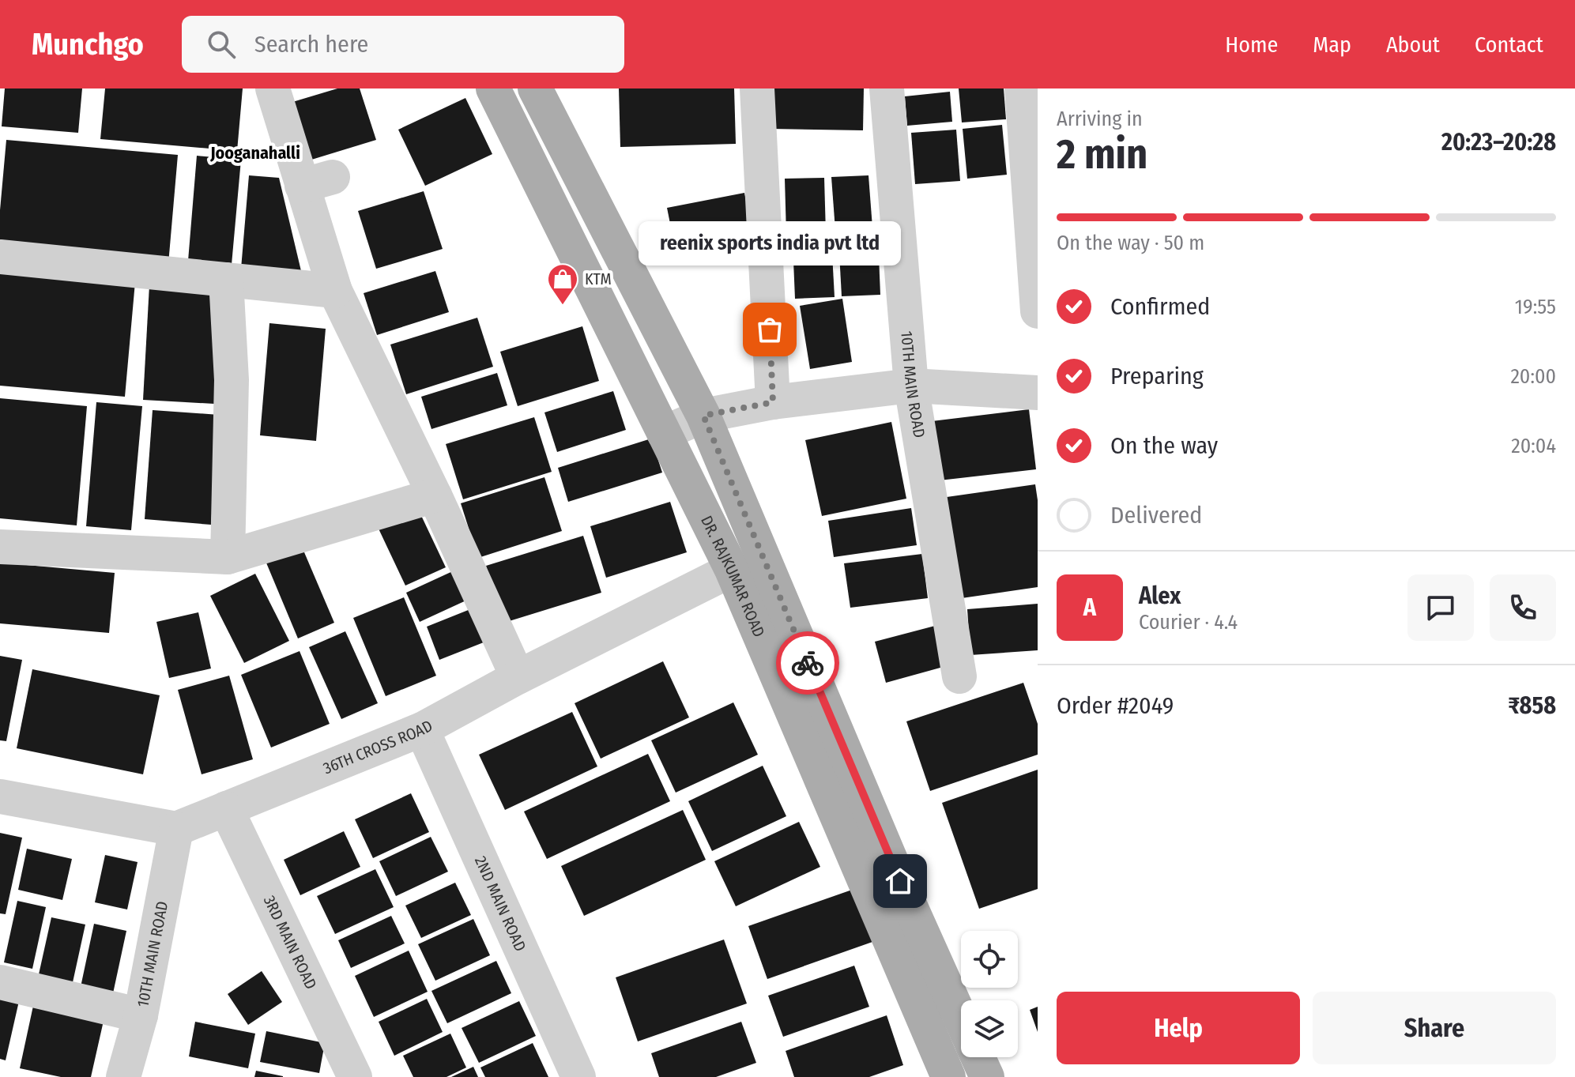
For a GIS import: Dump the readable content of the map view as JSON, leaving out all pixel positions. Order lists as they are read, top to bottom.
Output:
{
  "streets": {
    "main road": ["DR. RAJKUMAR ROAD"],
    "street": [
      "10TH MAIN ROAD",
      "36TH CROSS ROAD",
      "2ND MAIN ROAD",
      "3RD MAIN ROAD"
    ]
  },
  "crossings": [
    ["10TH MAIN ROAD", "36TH CROSS ROAD"],
    ["DR. RAJKUMAR ROAD", "36TH CROSS ROAD"],
    ["36TH CROSS ROAD", "2ND MAIN ROAD"],
    ["36TH CROSS ROAD", "3RD MAIN ROAD"]
  ],
  "districts": ["Jooganahalli"],
  "places": {
    "shop": ["KTM"],
    "other": ["reenix sports india pvt ltd"]
  },
  "page": {
    "header": "Munchgo",
    "search": "Search here",
    "nav": [
      "Home",
      "Map",
      "About",
      "Contact"
    ],
    "heading": ["2 min", "Arriving in", "20:23–20:28"],
    "panel": [
      "Alex",
      "Courier · 4.4",
      "Order #2049",
      "₹858"
    ],
    "bar": "On the way · 50 m",
    "bubble": "reenix sports india pvt ltd",
    "list": [
      ["Confirmed", "19:55"],
      ["Preparing", "20:00"],
      ["On the way", "20:04"],
      "Delivered"
    ],
    "round": "A",
    "buttons": ["Help", "Share"]
  }
}
